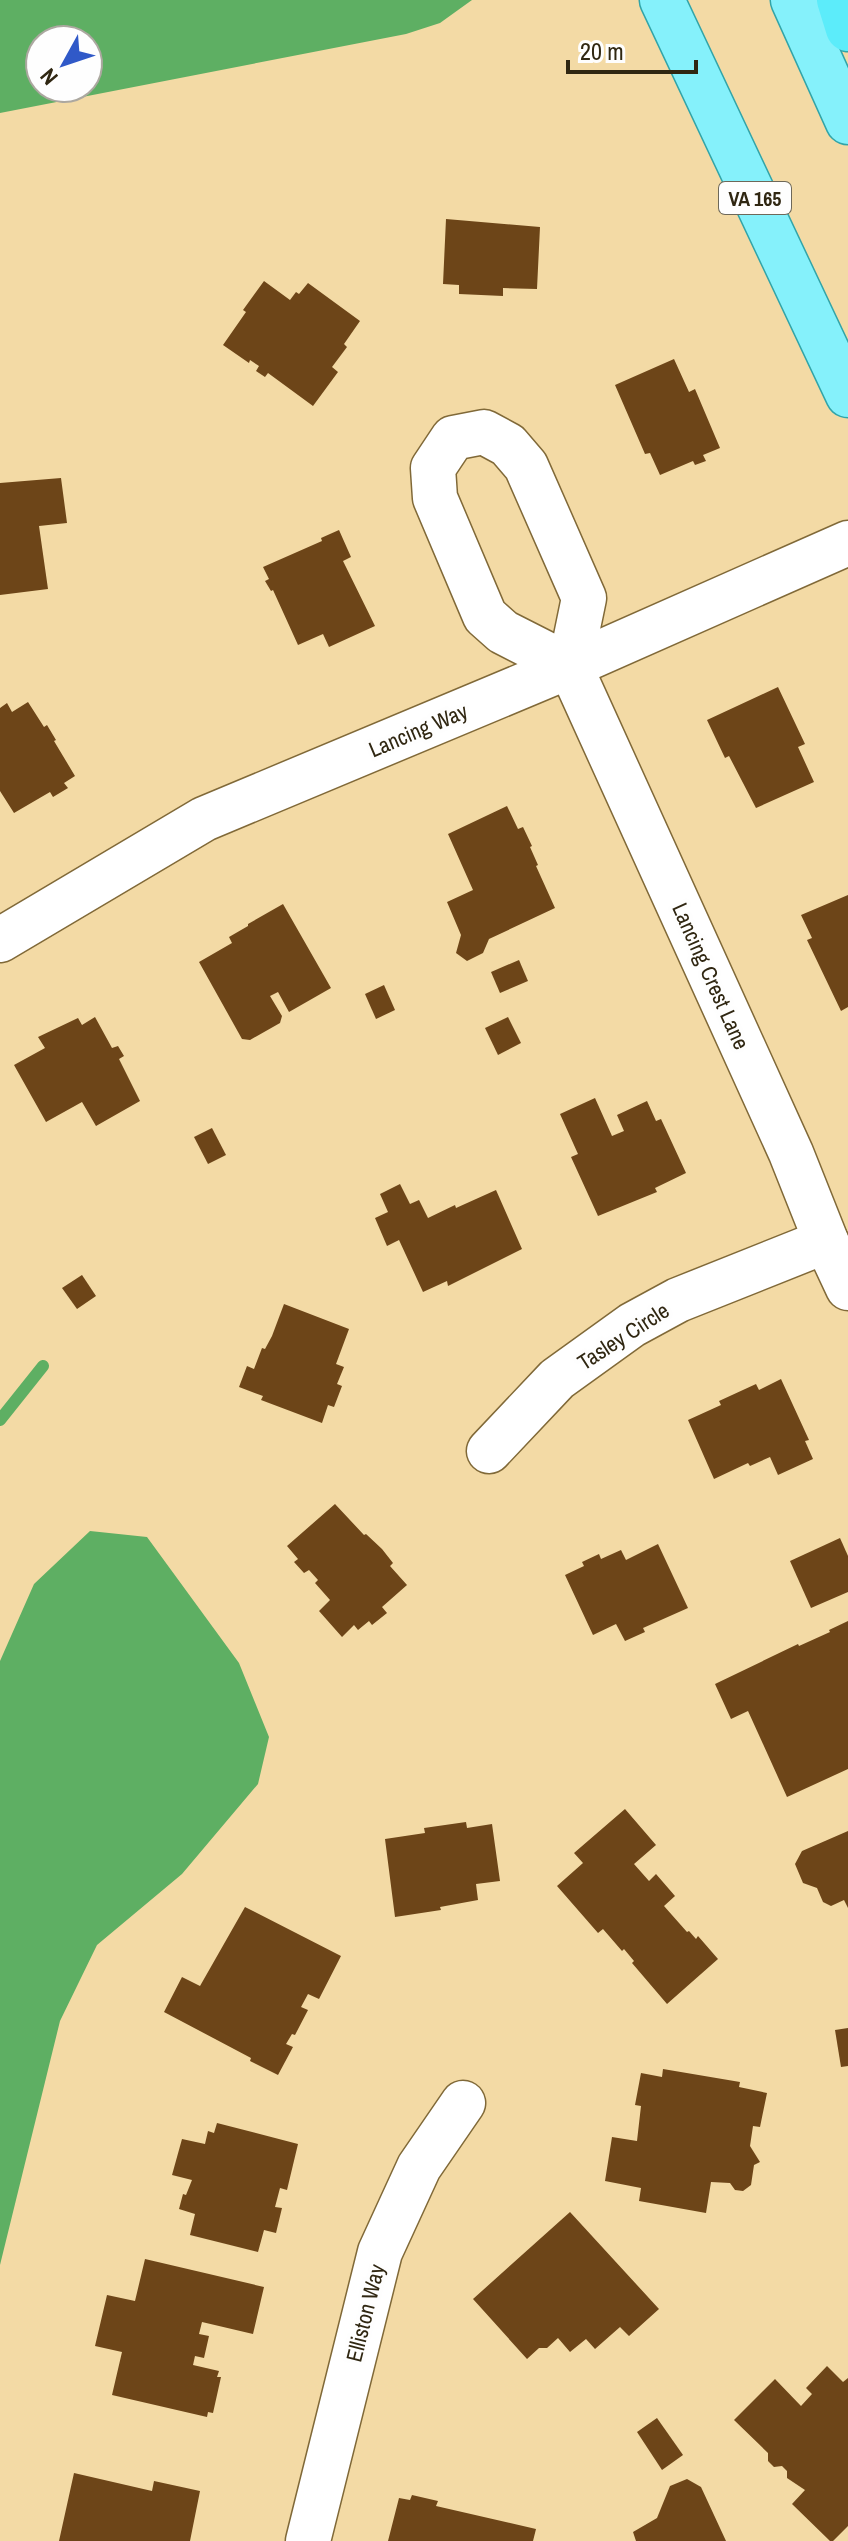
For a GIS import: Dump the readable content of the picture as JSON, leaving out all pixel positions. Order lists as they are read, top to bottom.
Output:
{
  "streets": {
    "main road": ["VA 165"],
    "street": [
      "Lancing Way",
      "Lancing Crest Lane",
      "Tasley Circle",
      "Elliston Way"
    ]
  },
  "crossings": [
    ["Lancing Way", "Lancing Crest Lane"],
    ["Lancing Crest Lane", "Tasley Circle"]
  ],
  "scale_bar": "20 m",
  "north": "bottom left"
}
